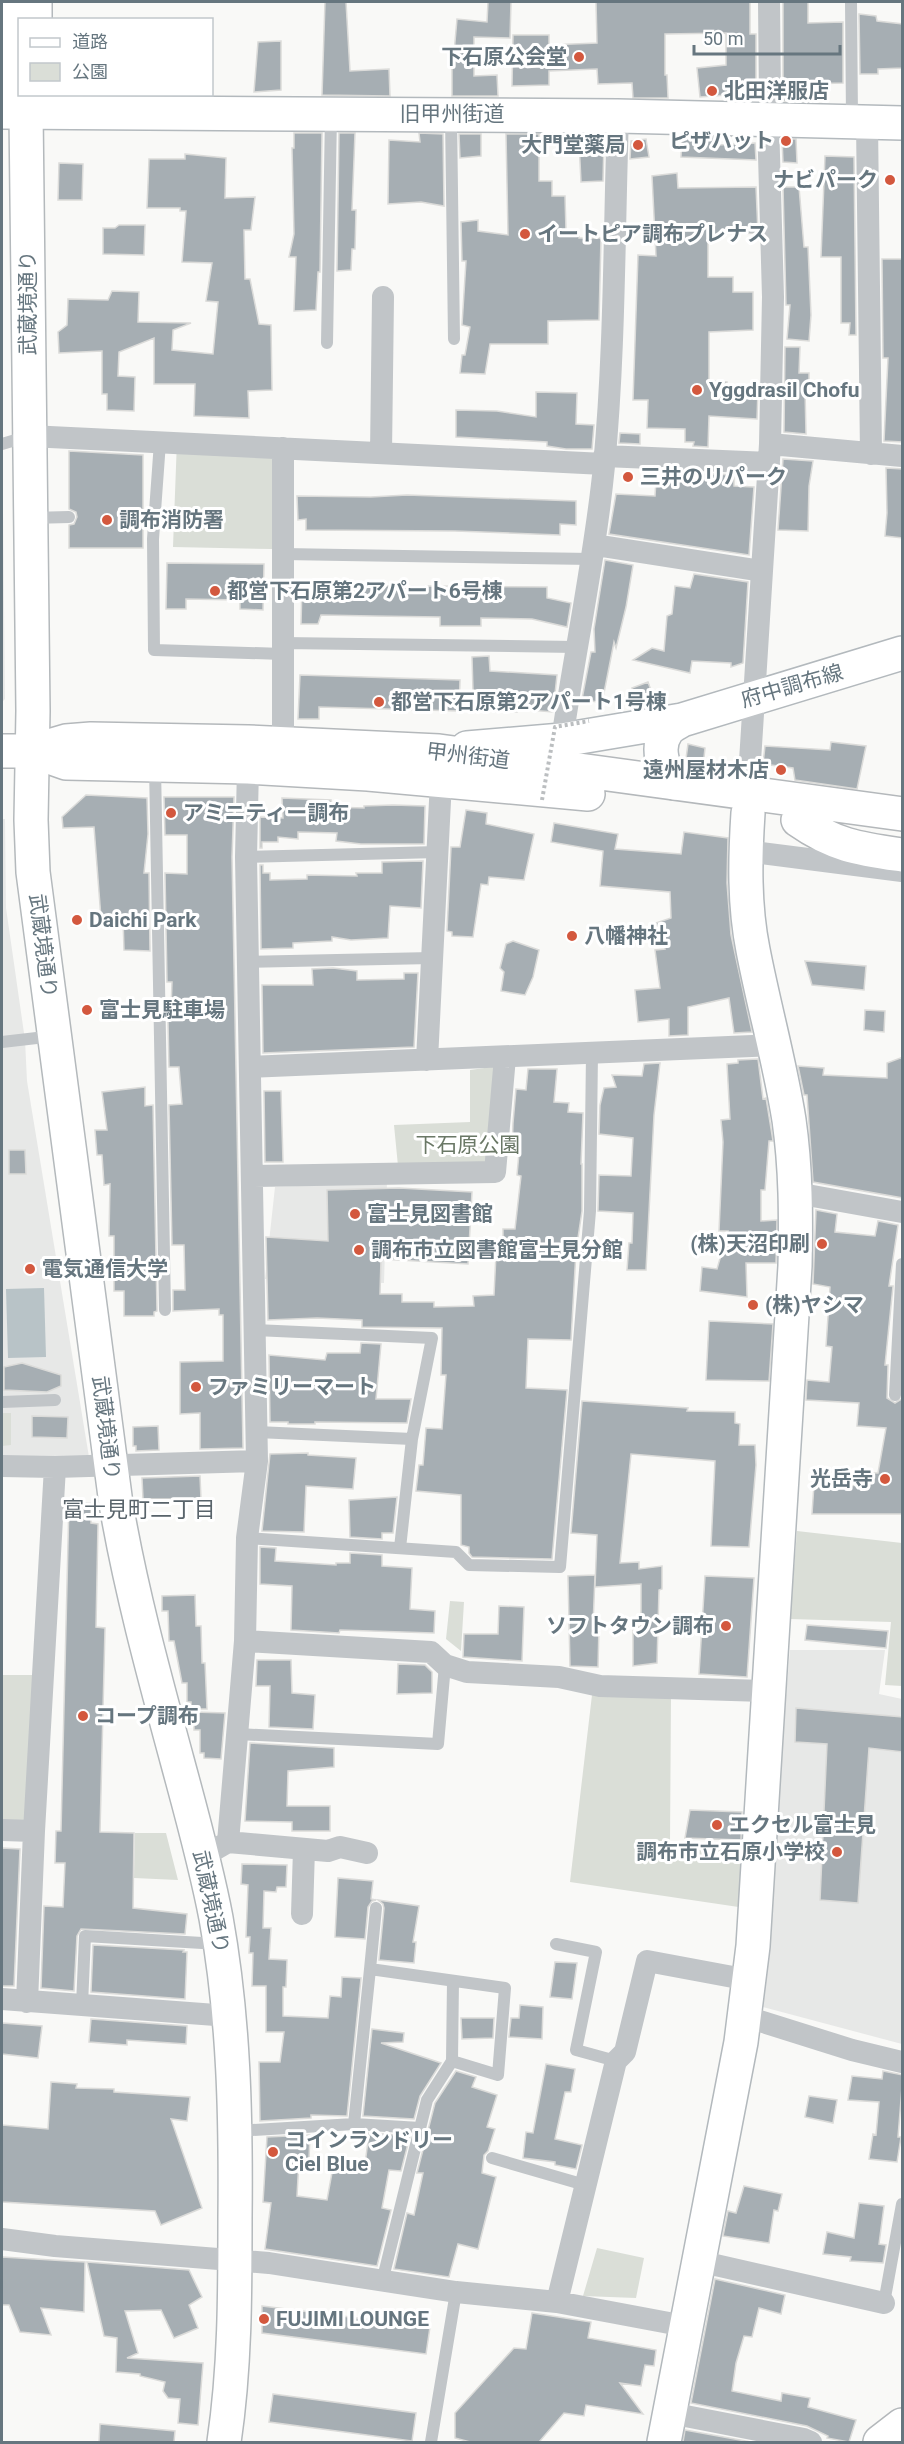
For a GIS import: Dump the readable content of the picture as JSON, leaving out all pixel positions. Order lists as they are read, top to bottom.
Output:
{
  "streets": {
    "main road": [
      "旧甲州街道",
      "武蔵境通り",
      "府中調布線",
      "甲州街道"
    ]
  },
  "crossings": [
    ["旧甲州街道", "武蔵境通り"],
    ["武蔵境通り", "甲州街道"],
    ["府中調布線", "甲州街道"]
  ],
  "districts": ["富士見町二丁目"],
  "parks": ["下石原公園"],
  "places": [
    "下石原公会堂",
    "北田洋服店",
    "ピザハット",
    "大門堂薬局",
    "ナビパーク",
    "イートピア調布プレナス",
    "Yggdrasil Chofu",
    "三井のリパーク",
    "調布消防署",
    "都営下石原第2アパート6号棟",
    "都営下石原第2アパート1号棟",
    "遠州屋材木店",
    "アミニティー調布",
    "Daichi Park",
    "八幡神社",
    "富士見駐車場",
    "富士見図書館",
    "(株)天沼印刷",
    "調布市立図書館富士見分館",
    "電気通信大学",
    "(株)ヤシマ",
    "ファミリーマート",
    "光岳寺",
    "ソフトタウン調布",
    "コープ調布",
    "エクセル富士見",
    "調布市立石原小学校",
    "コインランドリー Ciel Blue",
    "FUJIMI LOUNGE"
  ],
  "legend": ["道路", "公園"],
  "scale_bar": "50 m"
}
